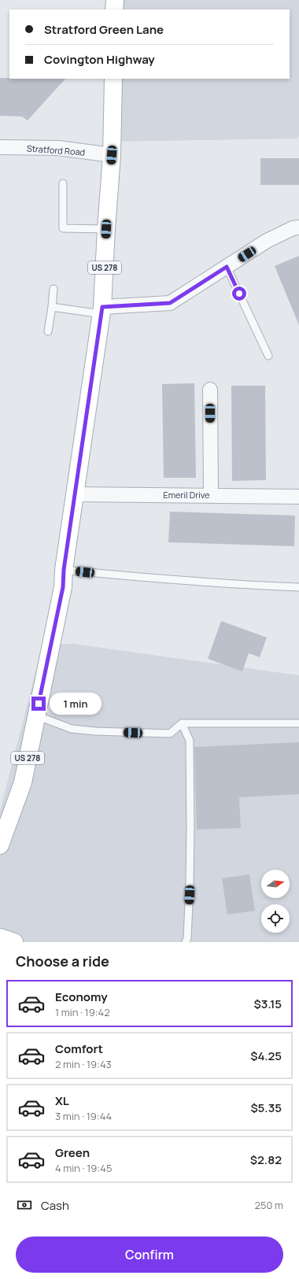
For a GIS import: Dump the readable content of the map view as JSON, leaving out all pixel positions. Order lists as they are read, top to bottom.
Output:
{
  "streets": {
    "main road": ["US 278"],
    "street": ["Stratford Road", "Emeril Drive"]
  },
  "crossings": [
    ["Stratford Road", "US 278"],
    ["US 278", "Emeril Drive"]
  ],
  "north": "right",
  "page": {
    "banner": ["Stratford Green Lane", "Covington Highway"],
    "bubble": "1 min",
    "heading": "Choose a ride",
    "list": [
      {
        "name": "Economy",
        "note": "1 min · 19:42",
        "value": "$3.15"
      },
      {
        "name": "Comfort",
        "note": "2 min · 19:43",
        "value": "$4.25"
      },
      {
        "name": "XL",
        "note": "3 min · 19:44",
        "value": "$5.35"
      },
      {
        "name": "Green",
        "note": "4 min · 19:45",
        "value": "$2.82"
      }
    ],
    "pay": ["Cash", "250 m"],
    "buttons": "Confirm"
  }
}
